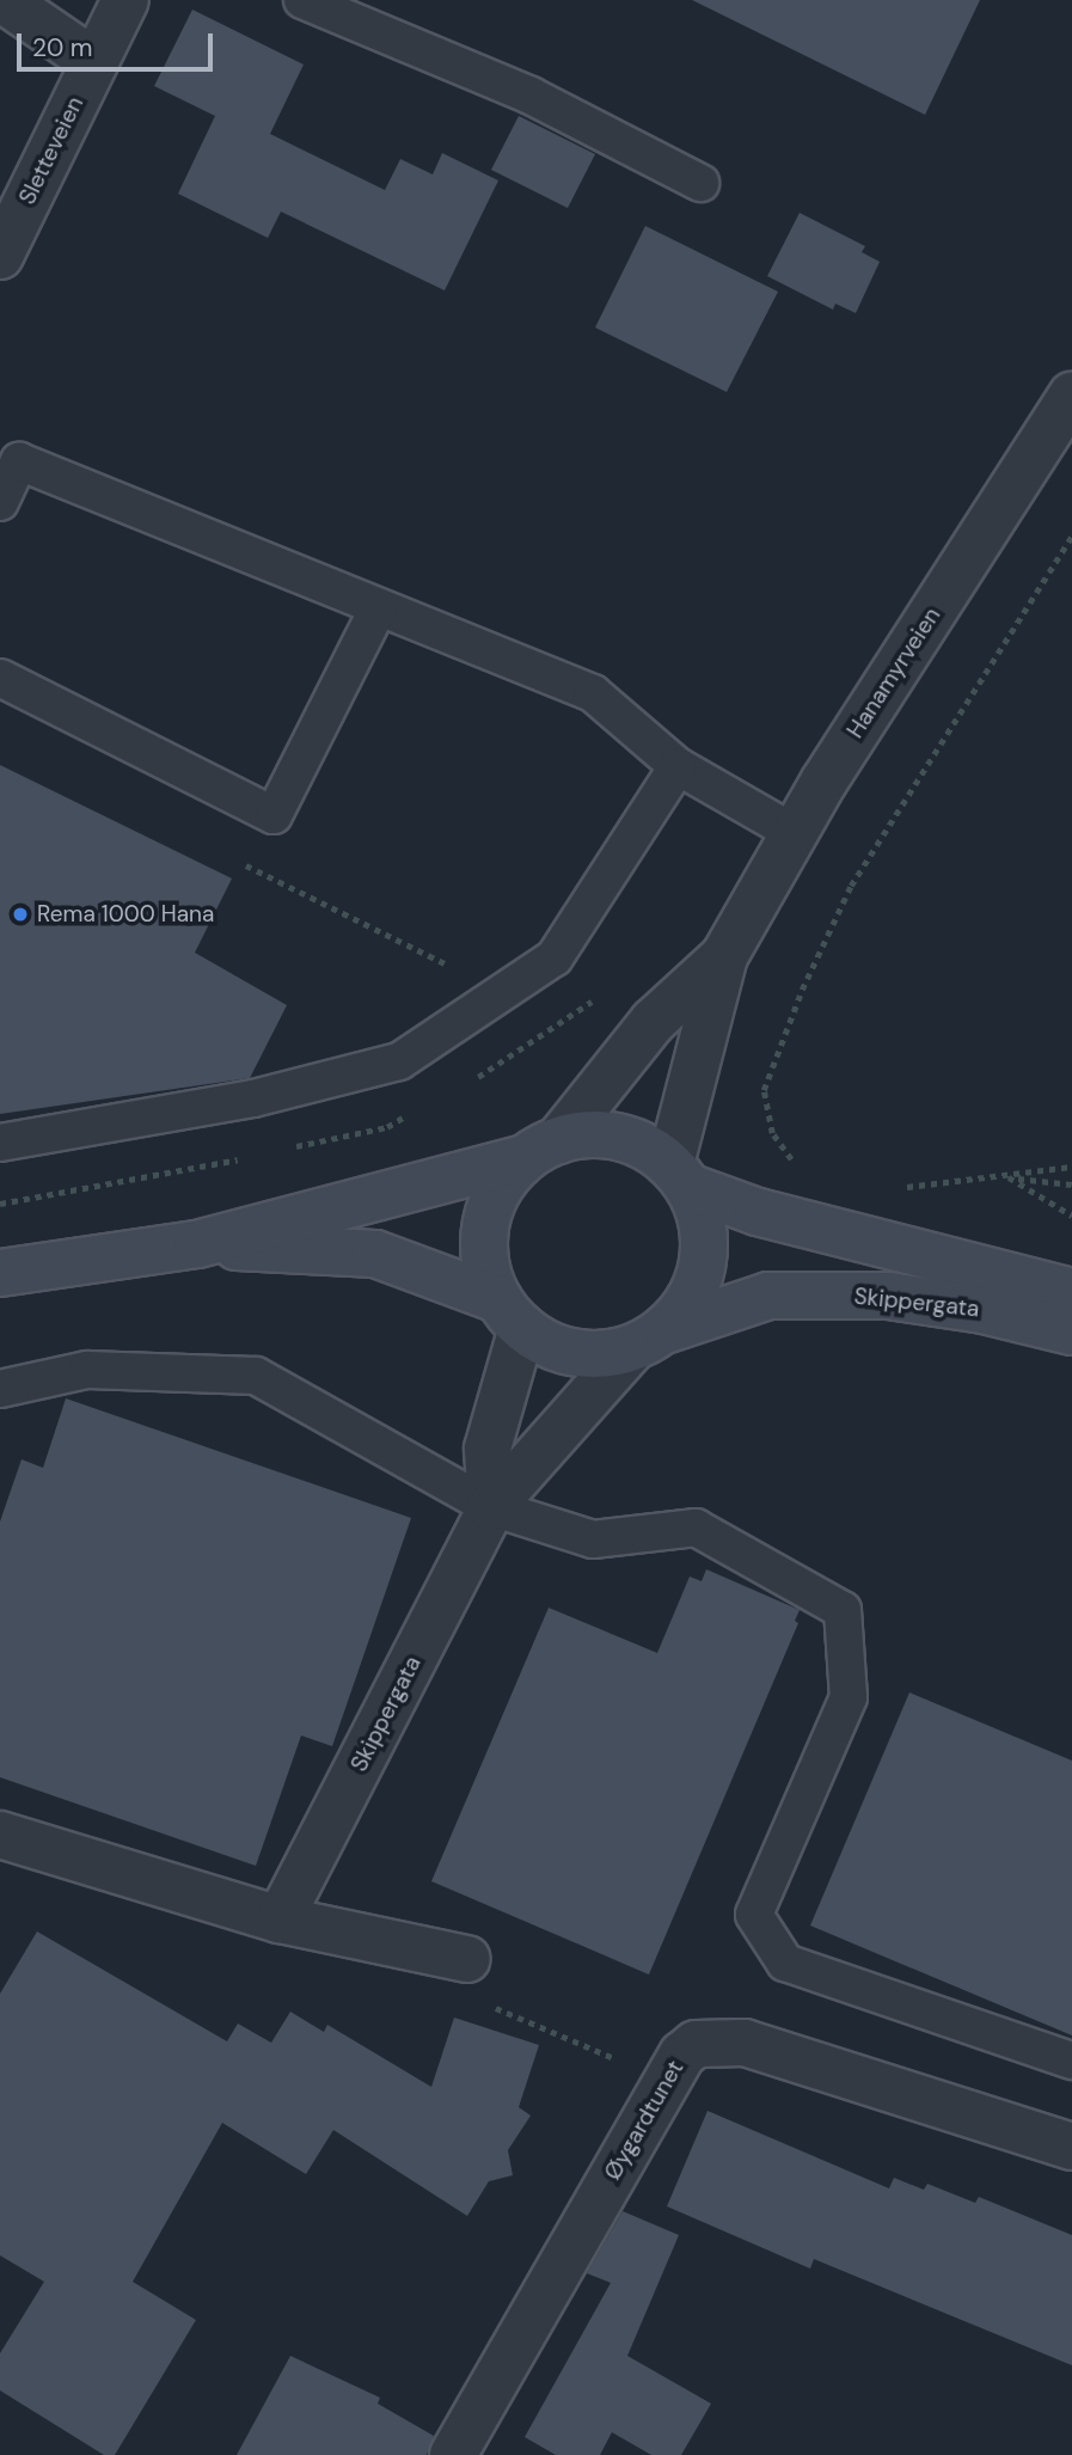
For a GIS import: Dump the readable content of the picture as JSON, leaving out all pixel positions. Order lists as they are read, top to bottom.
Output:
{
  "streets": {
    "main road": ["Skippergata"],
    "street": ["Sletteveien", "Hanamyrveien", "Øygardtunet"]
  },
  "crossings": [
    ["Hanamyrveien", "Skippergata"]
  ],
  "places": ["Rema 1000 Hana"],
  "scale_bar": "20 m"
}
